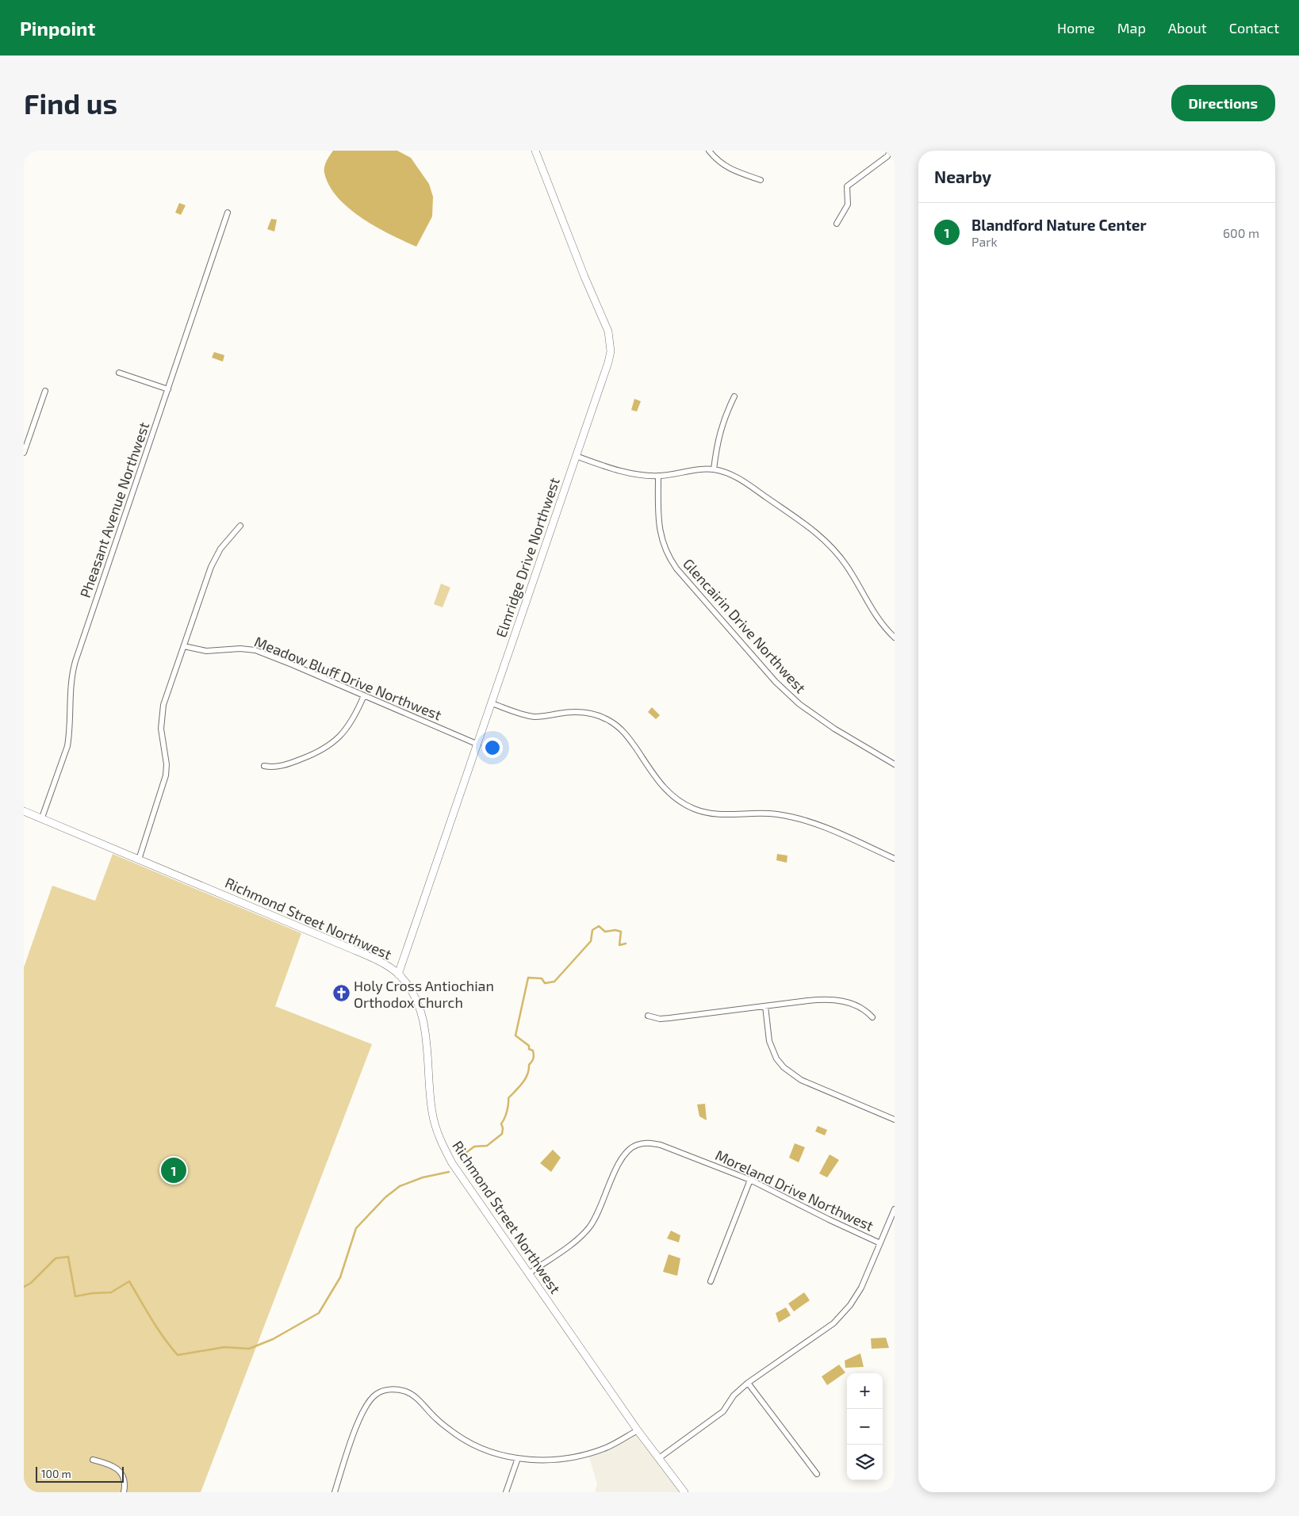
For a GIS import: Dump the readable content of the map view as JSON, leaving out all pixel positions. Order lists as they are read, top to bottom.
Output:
{
  "streets": {
    "street": [
      "Pheasant Avenue Northwest",
      "Elmridge Drive Northwest",
      "Glencairin Drive Northwest",
      "Meadow Bluff Drive Northwest",
      "Richmond Street Northwest",
      "Moreland Drive Northwest"
    ]
  },
  "crossings": [
    ["Pheasant Avenue Northwest", "Richmond Street Northwest"],
    ["Elmridge Drive Northwest", "Meadow Bluff Drive Northwest"],
    ["Elmridge Drive Northwest", "Richmond Street Northwest"],
    ["Richmond Street Northwest", "Moreland Drive Northwest"]
  ],
  "places": {
    "church": ["Holy Cross Antiochian Orthodox Church"]
  },
  "scale_bar": "100 m",
  "page": {
    "header": "Pinpoint",
    "nav": [
      "Home",
      "Map",
      "About",
      "Contact"
    ],
    "buttons": "Directions",
    "title": "Find us",
    "heading": "Nearby",
    "list": [
      {
        "mark": "1",
        "name": "Blandford Nature Center",
        "note": "Park",
        "value": "600 m"
      }
    ],
    "pins": "1",
    "map_buttons": ["+", "−"],
    "scale": "100 m"
  }
}
